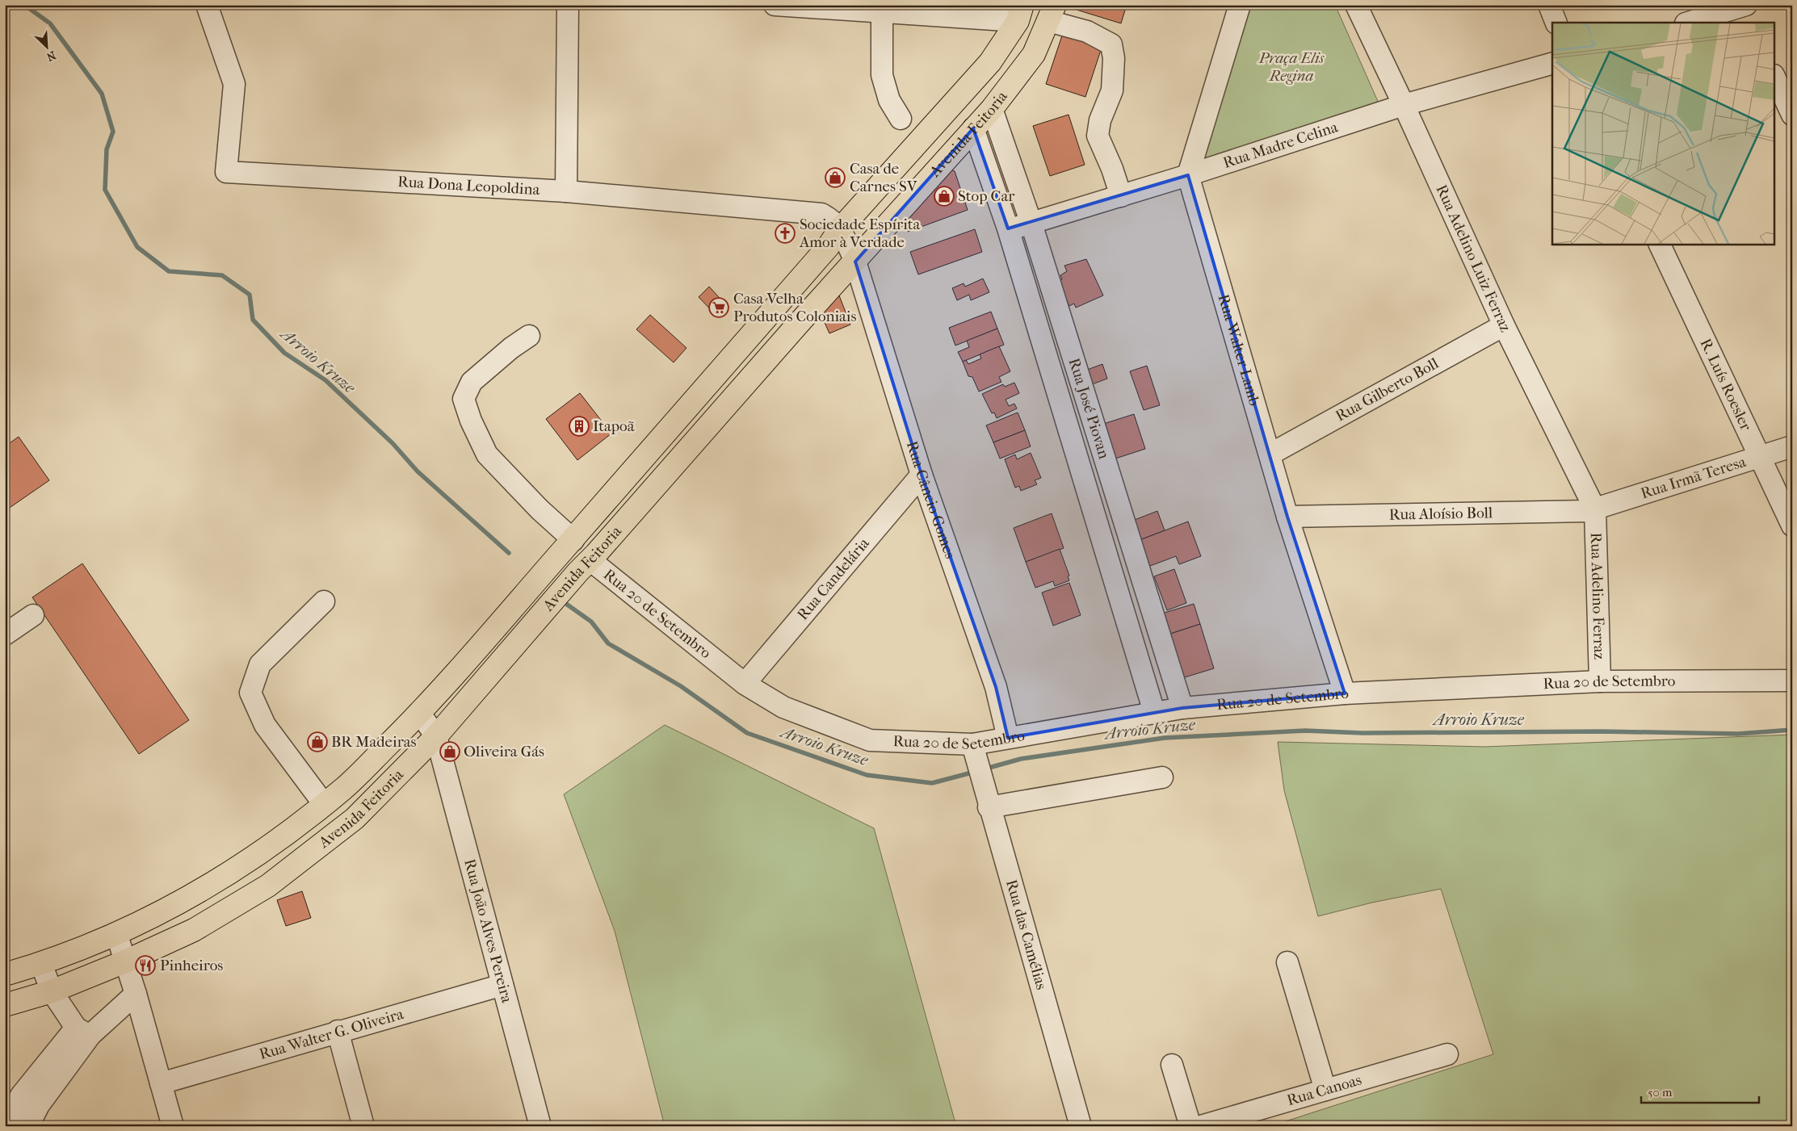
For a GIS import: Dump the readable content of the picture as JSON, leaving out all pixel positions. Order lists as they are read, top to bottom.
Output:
{
  "streets": {
    "main road": ["Avenida Feitoria"],
    "street": [
      "Rua Madre Celina",
      "Rua Dona Leopoldina",
      "Rua Adelino Luiz Ferraz",
      "Rua Walter Lamb",
      "R. Luís Roesler",
      "Rua Gilberto Boll",
      "Rua José Piovan",
      "Rua Irmã Teresa",
      "Rua Câncio Gomes",
      "Rua Aloísio Boll",
      "Rua Candelária",
      "Rua Adelino Ferraz",
      "Rua 20 de Setembro",
      "Rua João Alves Pereira",
      "Rua das Camélias",
      "Rua Walter G. Oliveira",
      "Rua Canoas"
    ]
  },
  "crossings": [
    ["Avenida Feitoria", "Rua Dona Leopoldina"],
    ["Avenida Feitoria", "Rua José Piovan"],
    ["Avenida Feitoria", "Rua Câncio Gomes"],
    ["Avenida Feitoria", "Rua 20 de Setembro"],
    ["Avenida Feitoria", "Rua João Alves Pereira"],
    ["Rua Madre Celina", "Rua Adelino Luiz Ferraz"],
    ["Rua Madre Celina", "Rua Walter Lamb"],
    ["Rua Madre Celina", "Rua José Piovan"],
    ["Rua Dona Leopoldina", "Rua Câncio Gomes"],
    ["Rua Adelino Luiz Ferraz", "Rua Gilberto Boll"],
    ["Rua Adelino Luiz Ferraz", "Rua Irmã Teresa"],
    ["Rua Adelino Luiz Ferraz", "Rua Aloísio Boll"],
    ["Rua Adelino Luiz Ferraz", "Rua Adelino Ferraz"],
    ["Rua Walter Lamb", "Rua Gilberto Boll"],
    ["Rua Walter Lamb", "Rua Aloísio Boll"],
    ["Rua Walter Lamb", "Rua 20 de Setembro"],
    ["R. Luís Roesler", "Rua Irmã Teresa"],
    ["Rua José Piovan", "Rua 20 de Setembro"],
    ["Rua Irmã Teresa", "Rua Aloísio Boll"],
    ["Rua Irmã Teresa", "Rua Adelino Ferraz"],
    ["Rua Câncio Gomes", "Rua Candelária"],
    ["Rua Câncio Gomes", "Rua 20 de Setembro"],
    ["Rua Aloísio Boll", "Rua Adelino Ferraz"],
    ["Rua Candelária", "Rua 20 de Setembro"],
    ["Rua Adelino Ferraz", "Rua 20 de Setembro"],
    ["Rua 20 de Setembro", "Rua das Camélias"],
    ["Rua João Alves Pereira", "Rua Walter G. Oliveira"]
  ],
  "water": ["Arroio Kruze"],
  "parks": ["Praça Elis Regina"],
  "places": {
    "shop": [
      "Casa de Carnes SV",
      "Stop Car",
      "BR Madeiras",
      "Oliveira Gás"
    ],
    "church": ["Sociedade Espírita Amor à Verdade"],
    "supermarket": ["Casa Velha Produtos Coloniais"],
    "building": ["Itapoã"],
    "restaurant": ["Pinheiros"]
  },
  "scale_bar": "50 m",
  "north": "bottom right"
}
